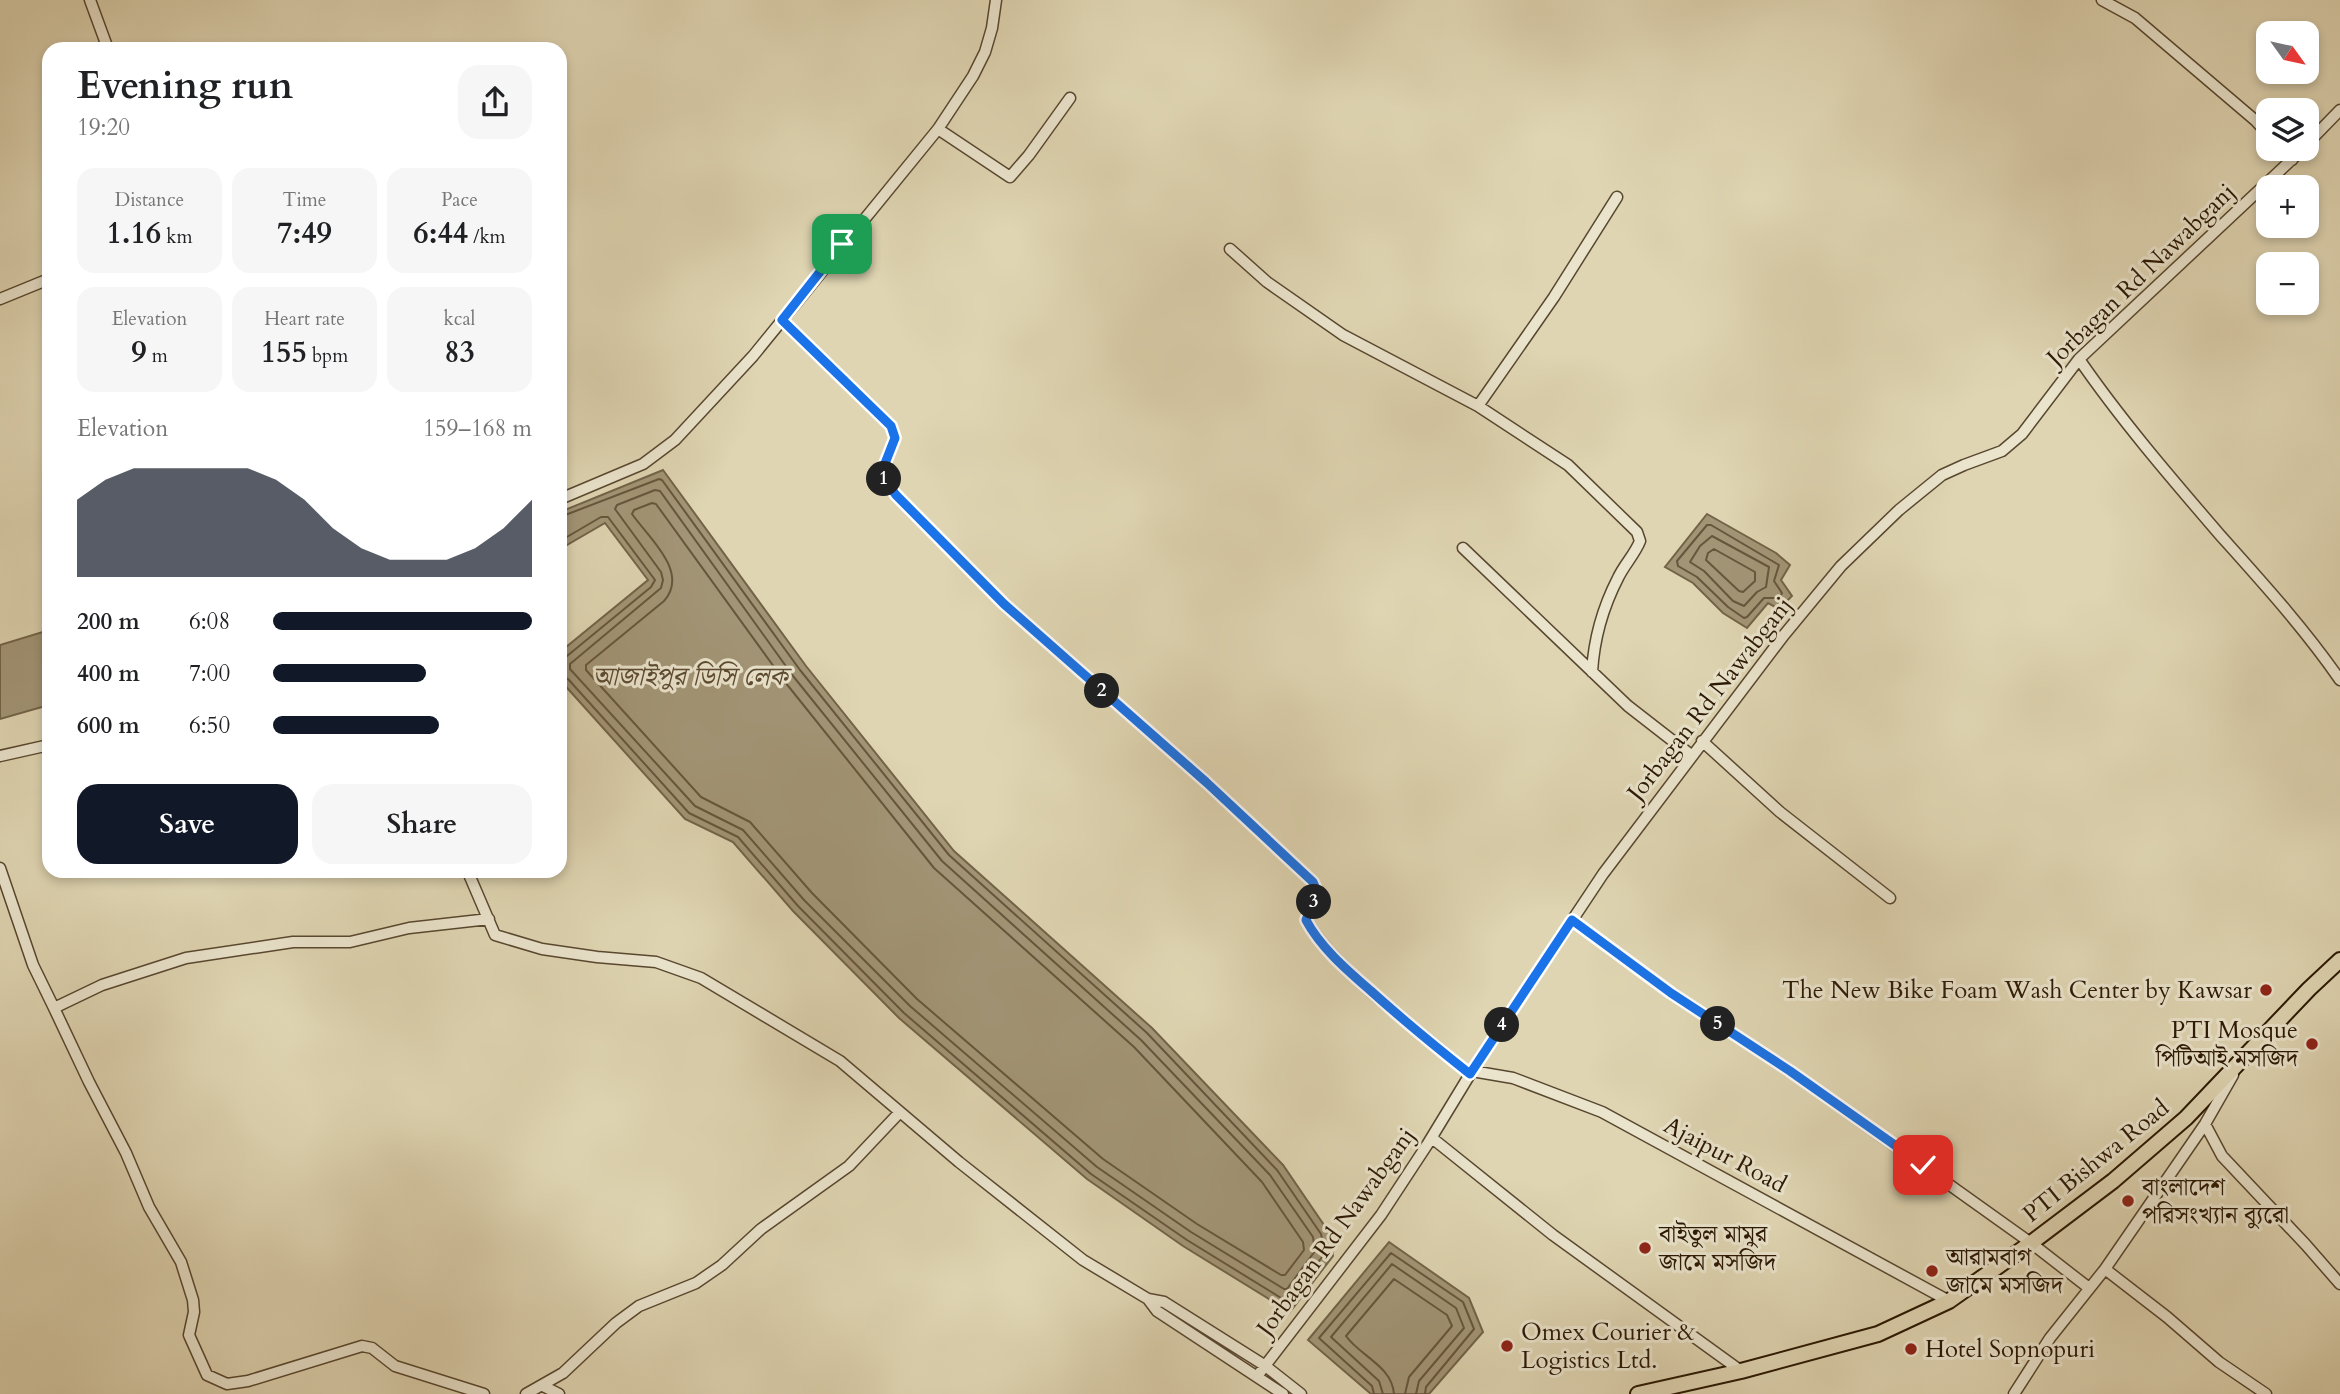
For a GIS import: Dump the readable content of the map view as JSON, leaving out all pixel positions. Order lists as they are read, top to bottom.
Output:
{
  "streets": {
    "highway": ["PTI Bishwa Road"],
    "street": ["Jorbagan Rd Nawabganj", "Ajaipur Road"]
  },
  "crossings": [
    ["Jorbagan Rd Nawabganj", "Ajaipur Road"],
    ["Ajaipur Road", "PTI Bishwa Road"]
  ],
  "water": ["আজাইপুর ডিসি লেক"],
  "places": [
    "The New Bike Foam Wash Center by Kawsar",
    "PTI Mosque পিটিআই মসজিদ",
    "বাংলাদেশ পরিসংখ্যান ব্যুরো",
    "বাইতুল মামুর জামে মসজিদ",
    "আরামবাগ জামে মসজিদ",
    "Omex Courier & Logistics Ltd.",
    "Hotel Sopnopuri"
  ],
  "north": "bottom right",
  "page": {
    "map_buttons": ["+", "−"],
    "heading": ["Evening run", "19:20"],
    "stats": [
      ["Distance", "1.16 km"],
      ["Time", "7:49"],
      ["Pace", "6:44 /km"],
      ["Elevation", "9 m"],
      ["Heart rate", "155 bpm"],
      ["kcal", "83"]
    ],
    "chart": ["Elevation", "159–168 m"],
    "pins": [
      "1",
      "2",
      "3",
      "5",
      "4"
    ],
    "list": [
      {
        "name": "200 m",
        "note": "6:08"
      },
      {
        "name": "400 m",
        "note": "7:00"
      },
      {
        "name": "600 m",
        "note": "6:50"
      }
    ],
    "buttons": ["Save", "Share"]
  }
}
